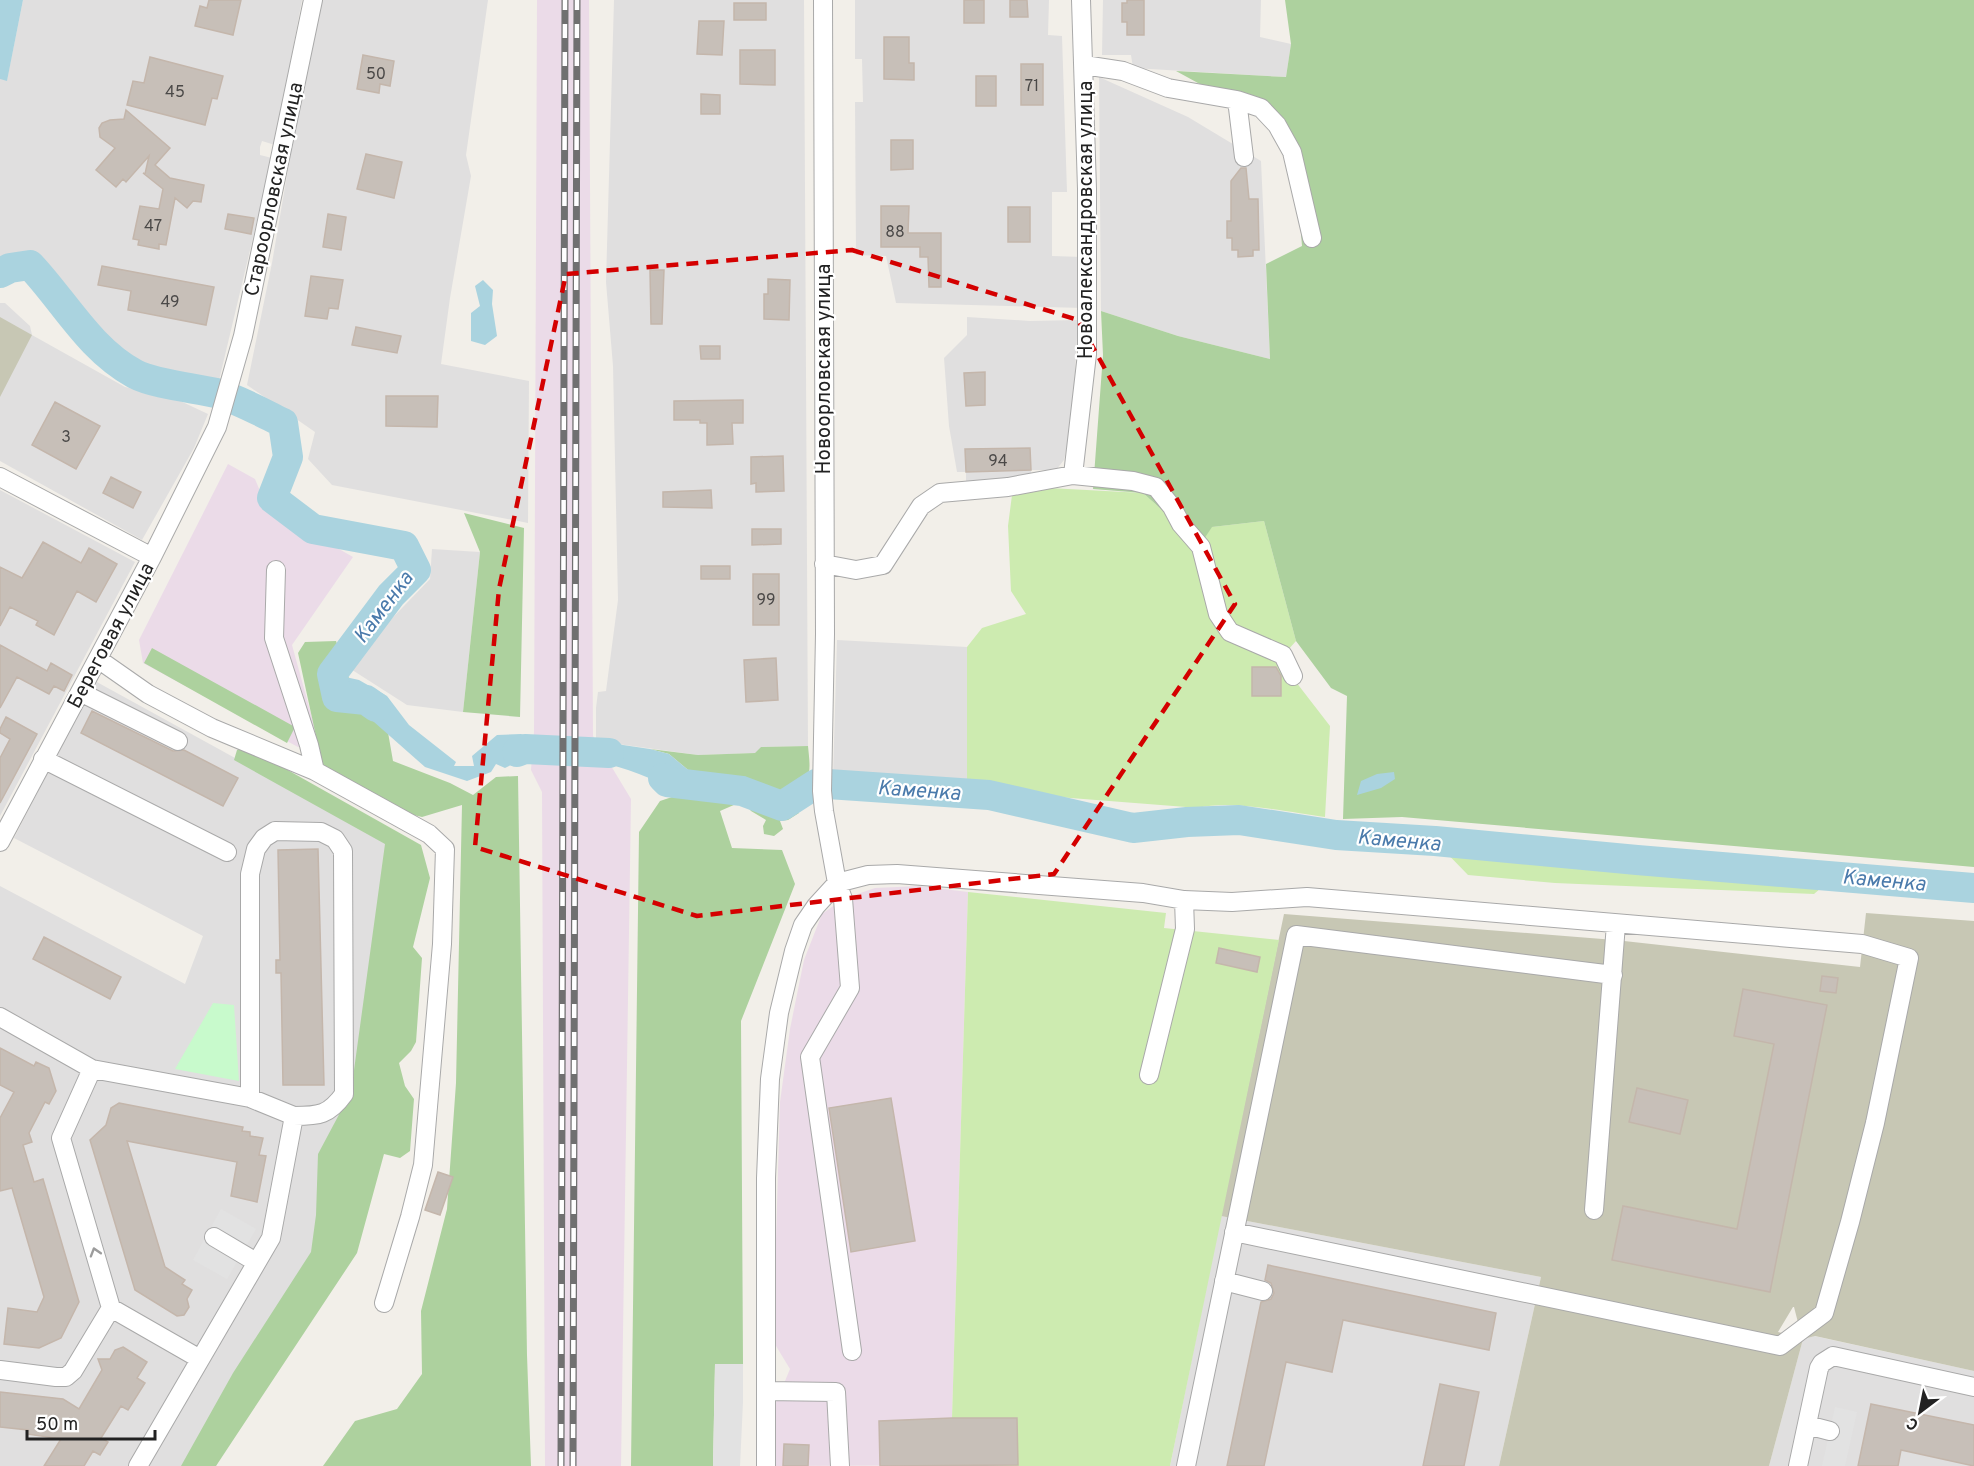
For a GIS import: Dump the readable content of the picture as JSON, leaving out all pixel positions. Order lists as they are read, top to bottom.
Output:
{
  "streets": {
    "street": [
      "Староорловская улица",
      "Новоалександровская улица",
      "Новоорловская улица",
      "Береговая улица"
    ]
  },
  "crossings": [
    ["Староорловская улица", "Береговая улица"]
  ],
  "water": ["Каменка"],
  "house_numbers": [
    "50",
    "71",
    "45",
    "47",
    "88",
    "49",
    "3",
    "94",
    "99"
  ],
  "scale_bar": "50 m",
  "north": "bottom left"
}
